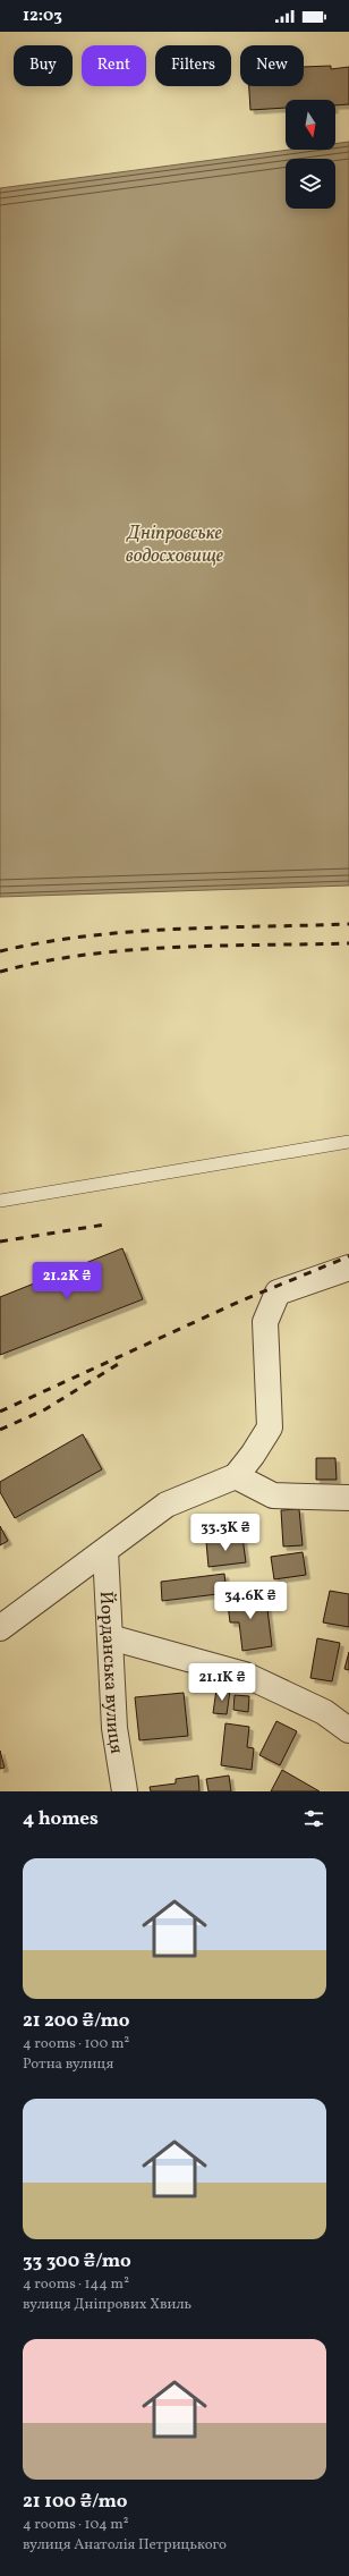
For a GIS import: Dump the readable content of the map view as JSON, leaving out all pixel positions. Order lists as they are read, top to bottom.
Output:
{
  "streets": {
    "street": ["Йорданська вулиця"]
  },
  "water": ["Дніпровське водосховище"],
  "north": "bottom",
  "page": {
    "status": "12:03",
    "chip": [
      "Buy",
      "Rent",
      "Filters",
      "New"
    ],
    "price": [
      "21.2K ₴",
      "33.3K ₴",
      "34.6K ₴",
      "21.1K ₴"
    ],
    "heading": "4 homes",
    "list": [
      {
        "name": "21 200 ₴/mo",
        "note": "4 rooms · 100 m² · Ротна вулиця"
      },
      {
        "name": "33 300 ₴/mo",
        "note": "4 rooms · 144 m² · вулиця Дніпрових Хвиль"
      },
      {
        "name": "21 100 ₴/mo",
        "note": "4 rooms · 104 m² · вулиця Анатолія Петрицького"
      }
    ]
  }
}
